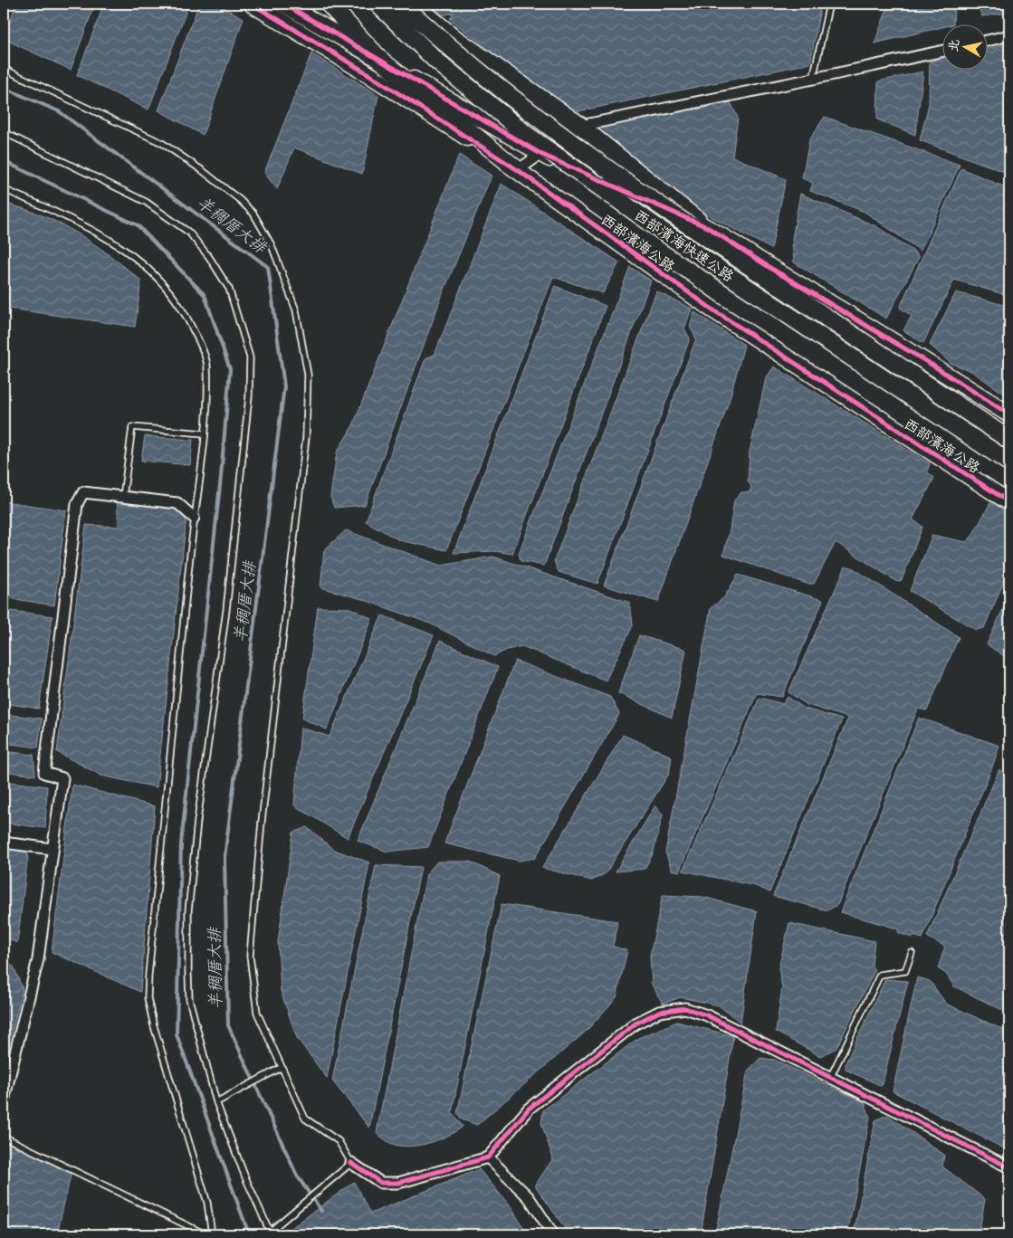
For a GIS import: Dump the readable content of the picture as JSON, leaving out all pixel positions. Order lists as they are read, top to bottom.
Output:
{
  "streets": {
    "highway": ["西部濱海快速公路"],
    "main road": ["西部濱海公路"]
  },
  "water": ["羊稠厝大排"],
  "north": "left"
}
